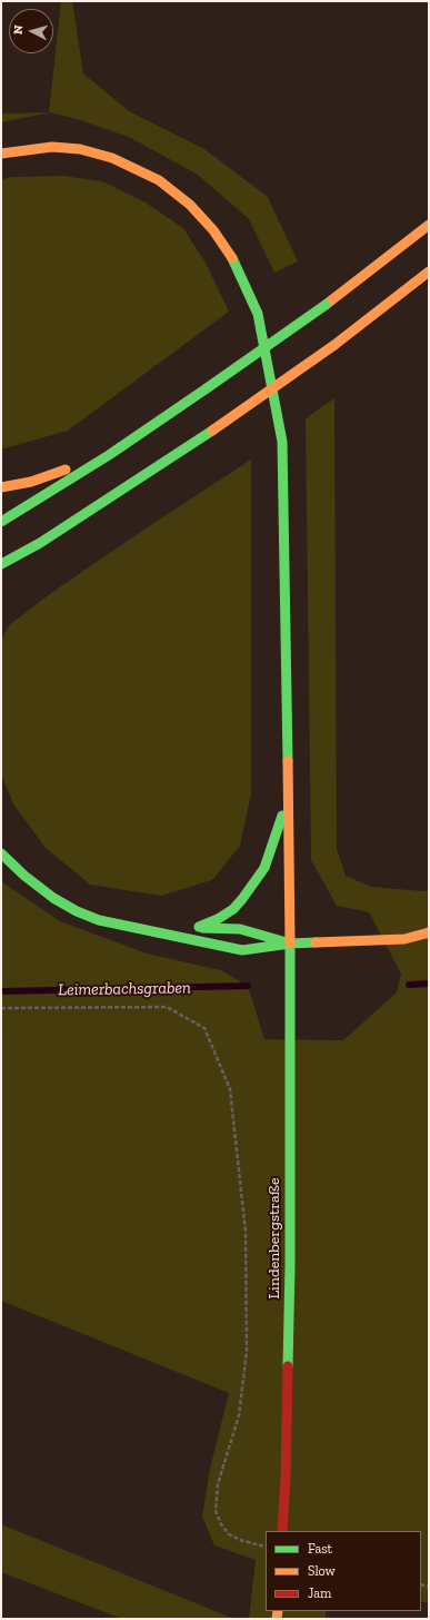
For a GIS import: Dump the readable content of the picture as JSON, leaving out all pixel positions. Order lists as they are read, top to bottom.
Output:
{
  "streets": {
    "main road": ["Lindenbergstraße"]
  },
  "water": ["Leimerbachsgraben"],
  "legend": ["Fast", "Slow", "Jam"],
  "north": "left"
}
